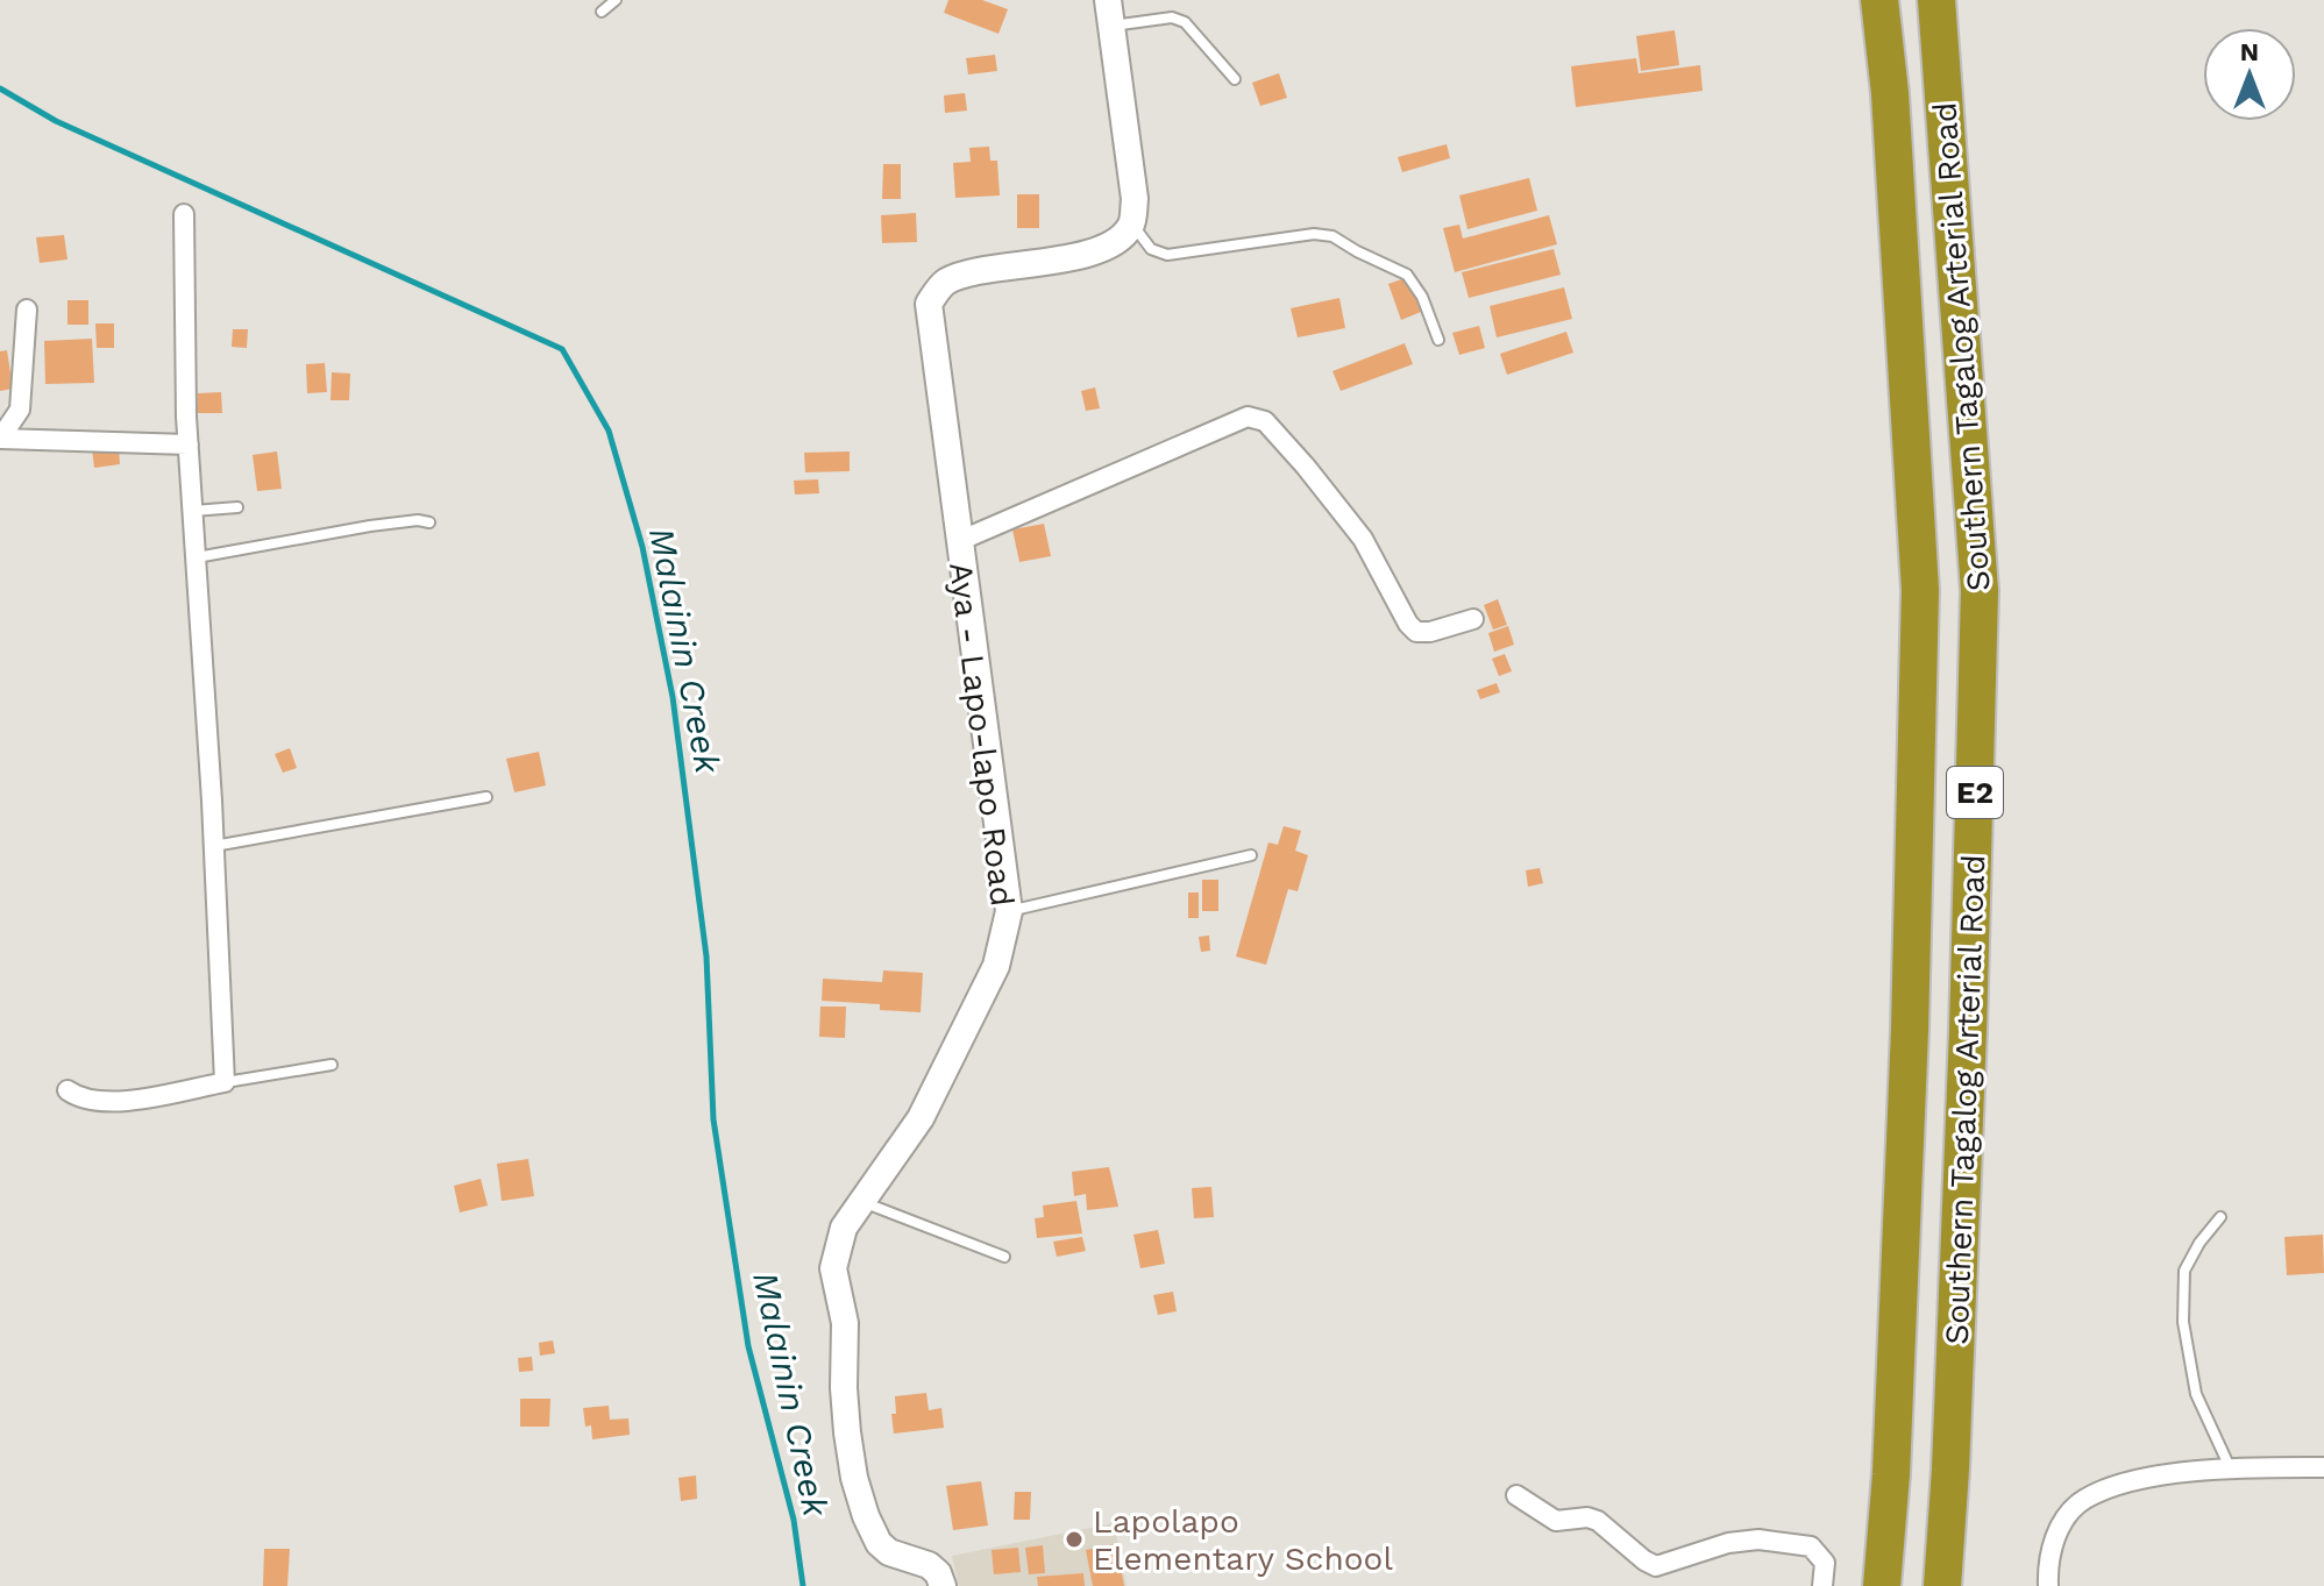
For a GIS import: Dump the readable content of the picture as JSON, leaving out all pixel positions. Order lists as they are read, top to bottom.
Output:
{
  "streets": {
    "highway": ["Southern Tagalog Arterial Road", "E2"],
    "street": ["Aya - Lapo-lapo Road"]
  },
  "water": ["Malainin Creek"],
  "places": ["Lapolapo Elementary School"],
  "north": "top"
}
